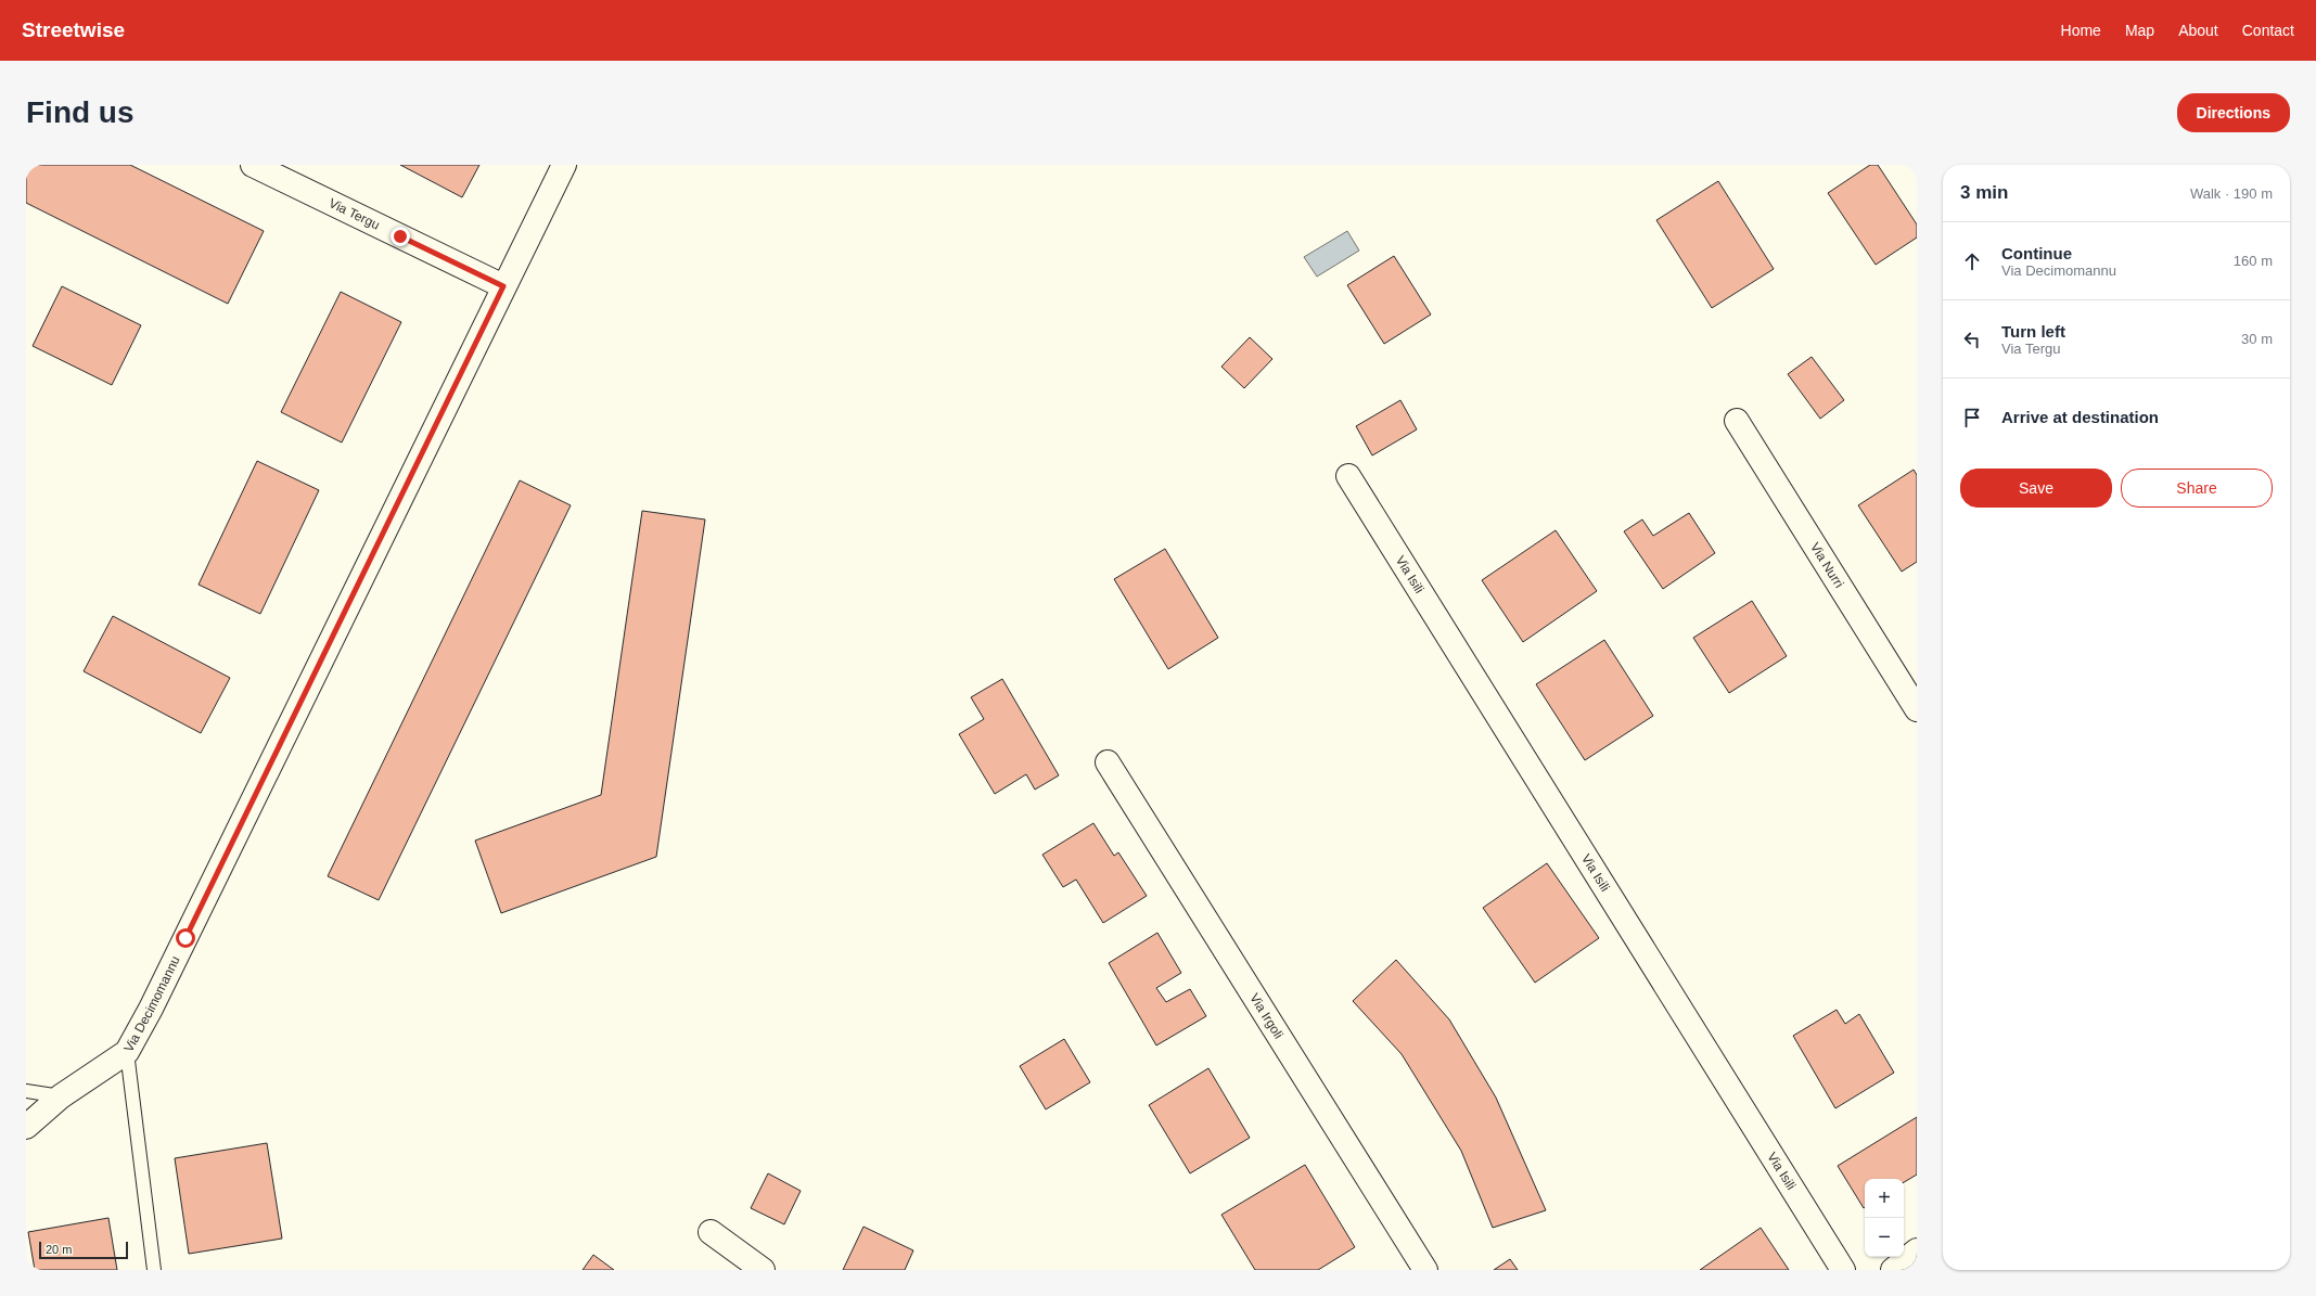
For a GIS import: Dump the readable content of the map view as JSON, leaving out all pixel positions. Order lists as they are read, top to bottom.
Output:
{
  "streets": {
    "street": [
      "Via Tergu",
      "Via Nurri",
      "Via Isili",
      "Via Decimomannu",
      "Via Irgoli"
    ]
  },
  "crossings": [
    ["Via Tergu", "Via Decimomannu"]
  ],
  "scale_bar": "20 m",
  "page": {
    "header": "Streetwise",
    "nav": [
      "Home",
      "Map",
      "About",
      "Contact"
    ],
    "buttons": [
      "Directions",
      ["Save", "Share"]
    ],
    "title": "Find us",
    "heading": ["3 min", "Walk · 190 m"],
    "list": [
      ["Continue", "Via Decimomannu", "160 m"],
      ["Turn left", "Via Tergu", "30 m"],
      "Arrive at destination"
    ],
    "map_buttons": ["+", "−"],
    "scale": "20 m"
  }
}
